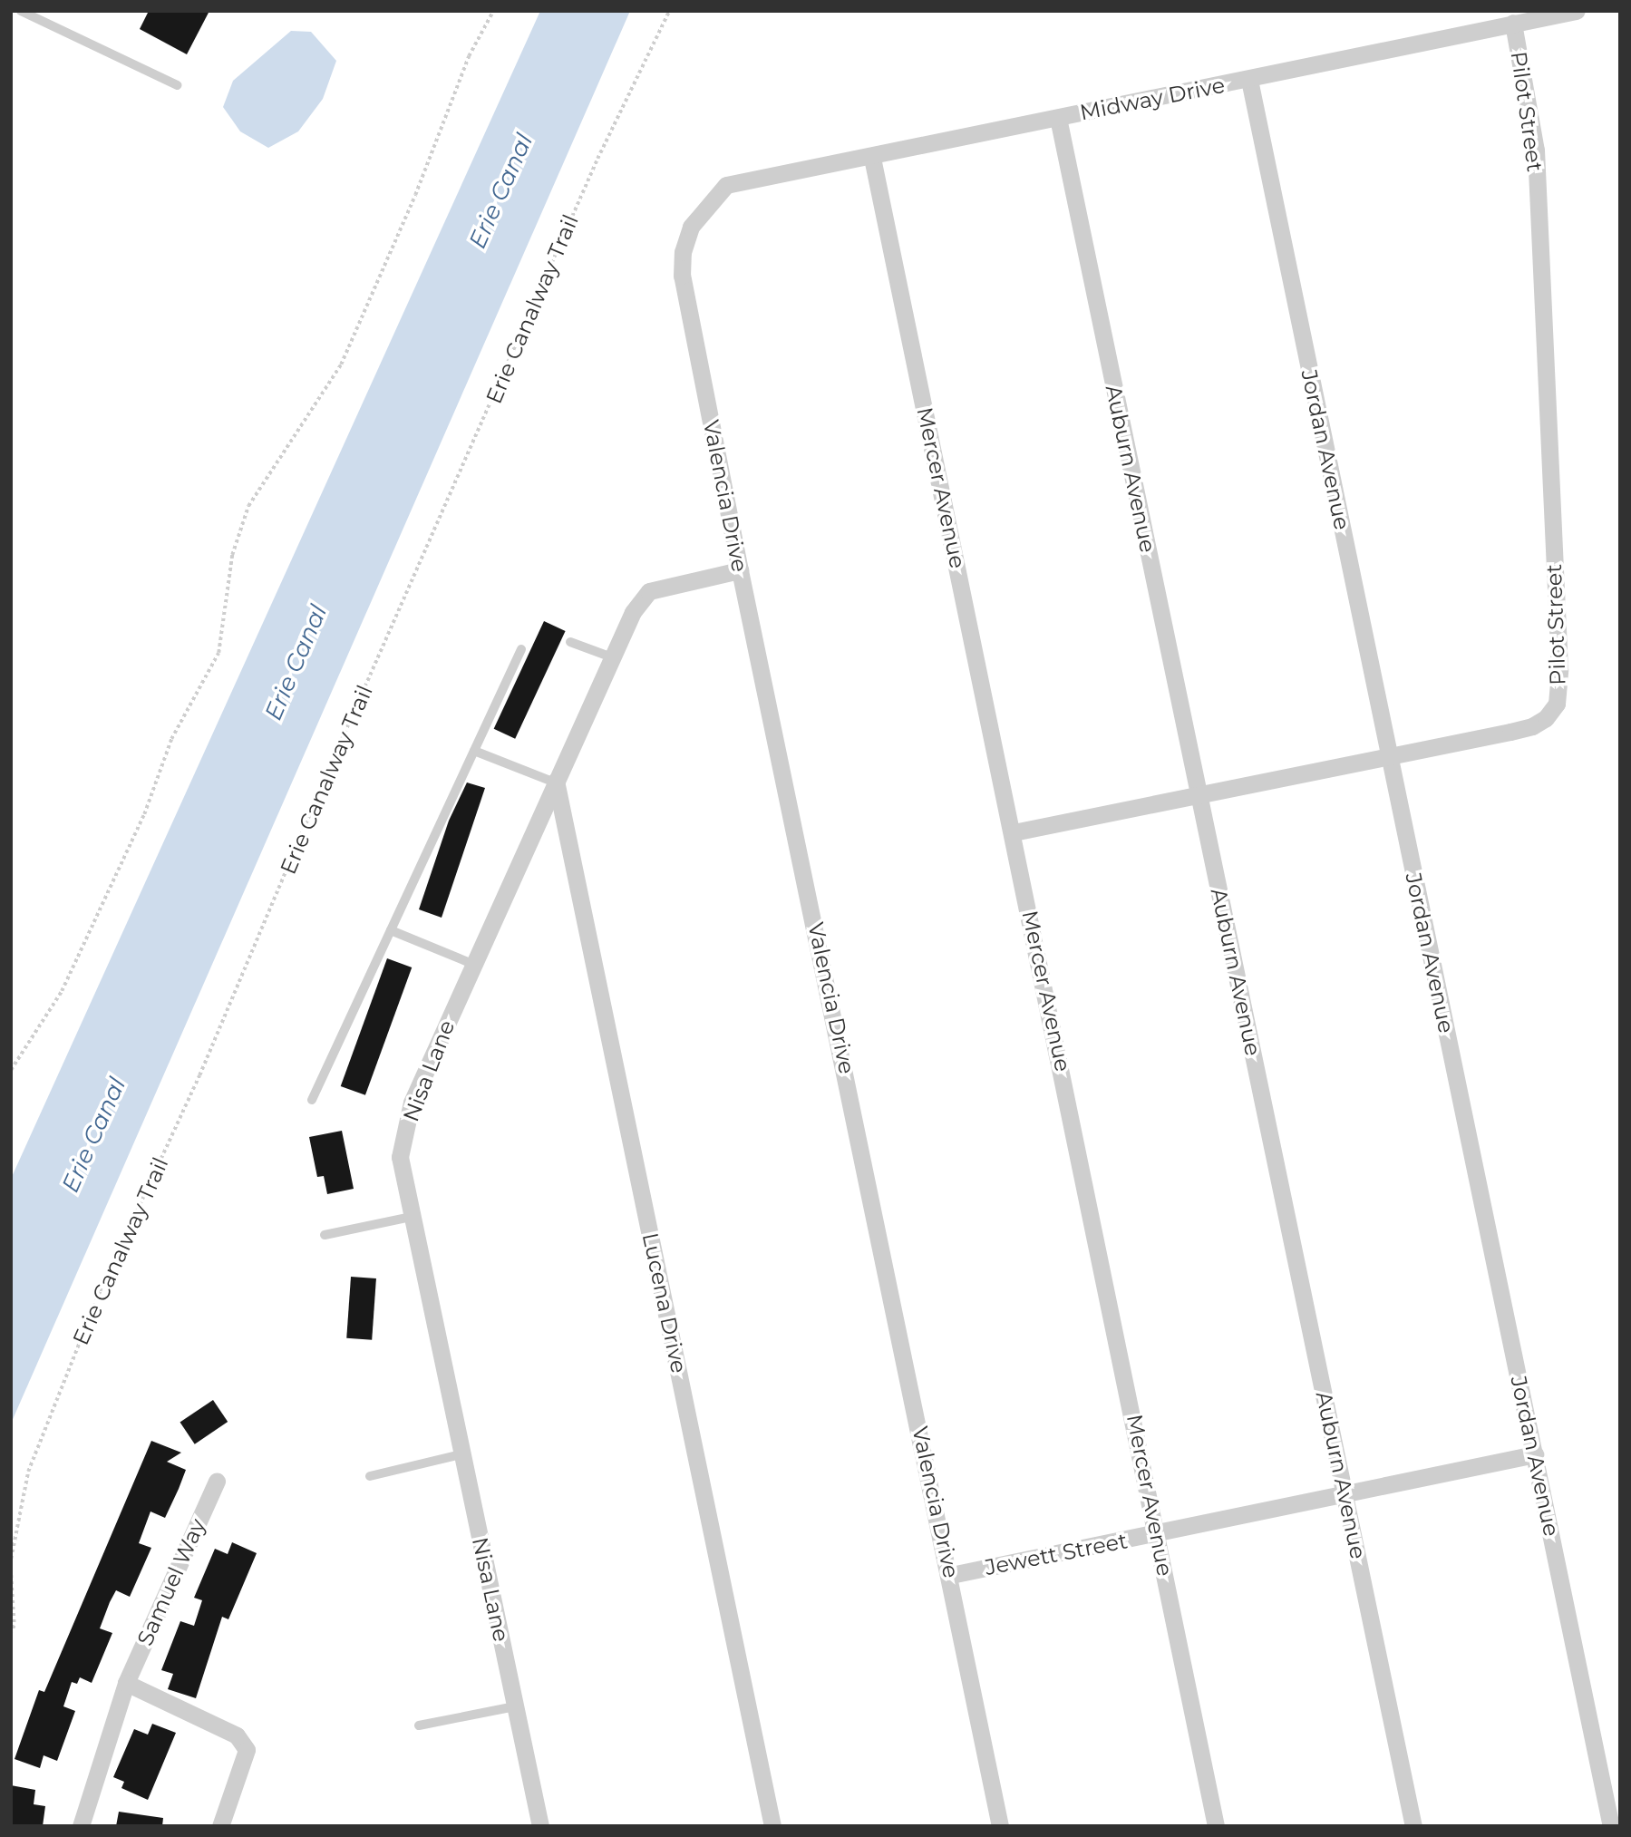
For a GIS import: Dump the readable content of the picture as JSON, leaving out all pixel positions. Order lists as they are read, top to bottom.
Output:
{
  "streets": {
    "street": [
      "Midway Drive",
      "Pilot Street",
      "Jordan Avenue",
      "Auburn Avenue",
      "Mercer Avenue",
      "Valencia Drive",
      "Nisa Lane",
      "Lucena Drive",
      "Jewett Street",
      "Samuel Way"
    ],
    "path": ["Erie Canalway Trail"]
  },
  "crossings": [
    ["Midway Drive", "Pilot Street"],
    ["Midway Drive", "Jordan Avenue"],
    ["Midway Drive", "Auburn Avenue"],
    ["Midway Drive", "Mercer Avenue"],
    ["Midway Drive", "Valencia Drive"],
    ["Pilot Street", "Jordan Avenue"],
    ["Pilot Street", "Auburn Avenue"],
    ["Pilot Street", "Mercer Avenue"],
    ["Jordan Avenue", "Jewett Street"],
    ["Auburn Avenue", "Jewett Street"],
    ["Mercer Avenue", "Jewett Street"],
    ["Valencia Drive", "Nisa Lane"],
    ["Valencia Drive", "Jewett Street"],
    ["Nisa Lane", "Lucena Drive"]
  ],
  "water": ["Erie Canal"]
}
